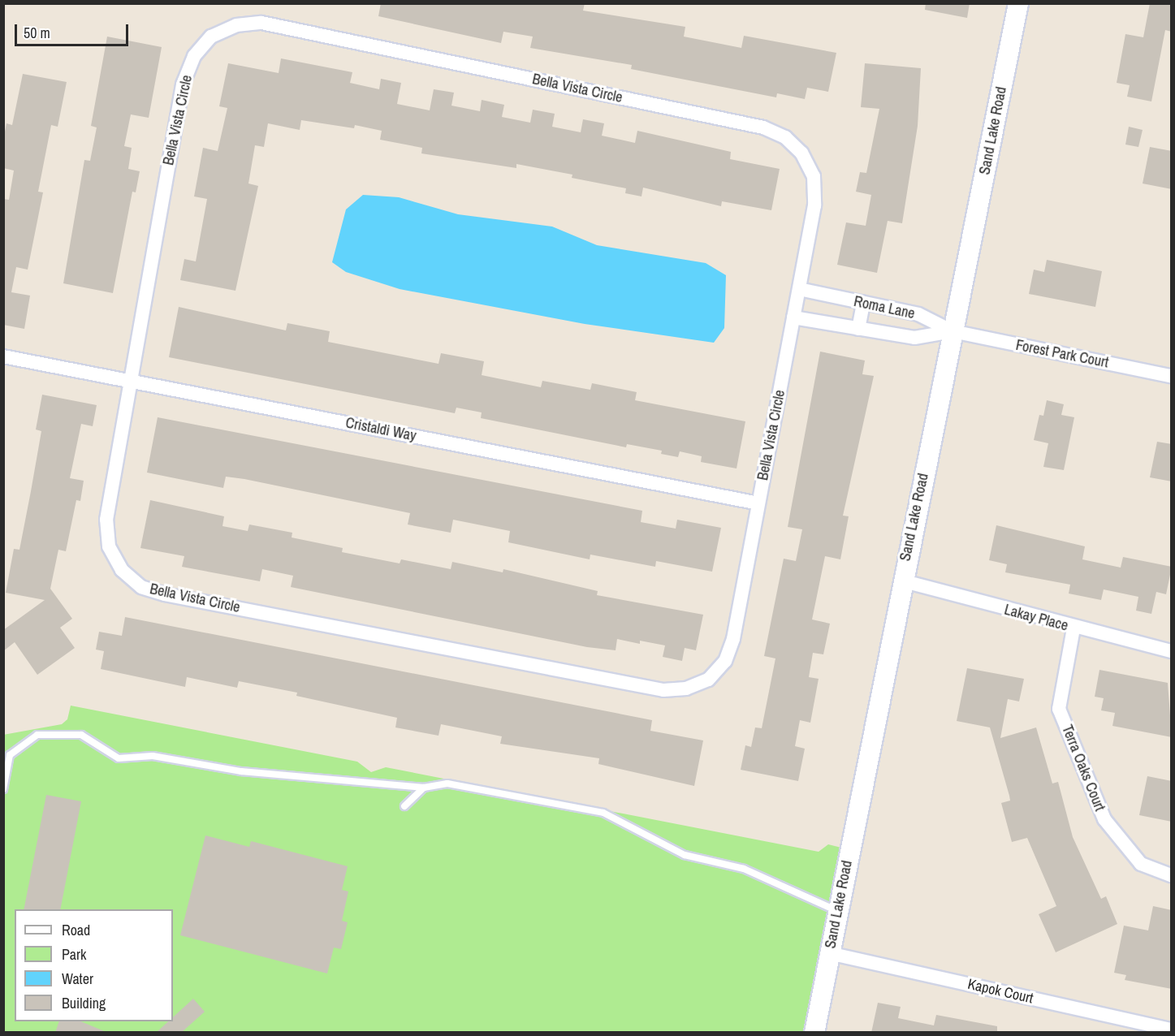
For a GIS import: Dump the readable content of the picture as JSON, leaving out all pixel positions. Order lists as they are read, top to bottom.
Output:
{
  "streets": {
    "street": [
      "Bella Vista Circle",
      "Sand Lake Road",
      "Roma Lane",
      "Forest Park Court",
      "Cristaldi Way",
      "Lakay Place",
      "Terra Oaks Court",
      "Kapok Court"
    ]
  },
  "crossings": [
    ["Bella Vista Circle", "Roma Lane"],
    ["Bella Vista Circle", "Cristaldi Way"],
    ["Sand Lake Road", "Roma Lane"],
    ["Sand Lake Road", "Forest Park Court"],
    ["Sand Lake Road", "Lakay Place"],
    ["Sand Lake Road", "Kapok Court"],
    ["Roma Lane", "Forest Park Court"],
    ["Lakay Place", "Terra Oaks Court"]
  ],
  "legend": [
    "Road",
    "Park",
    "Water",
    "Building"
  ],
  "scale_bar": "50 m"
}
